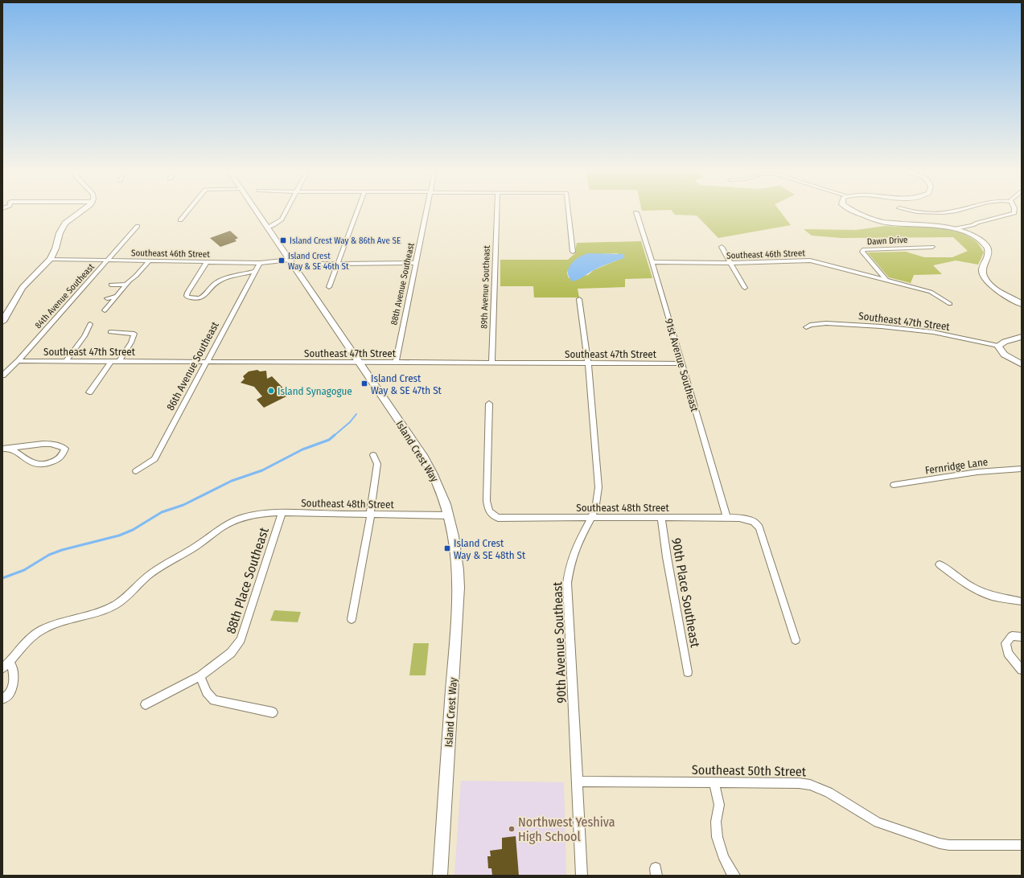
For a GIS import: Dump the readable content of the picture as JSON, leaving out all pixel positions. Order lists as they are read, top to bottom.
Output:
{
  "streets": {
    "street": [
      "Dawn Drive",
      "Southeast 46th Street",
      "88th Avenue Southeast",
      "89th Avenue Southeast",
      "84th Avenue Southeast",
      "Southeast 47th Street",
      "91st Avenue Southeast",
      "86th Avenue Southeast",
      "Island Crest Way",
      "Fernridge Lane",
      "Southeast 48th Street",
      "88th Place Southeast",
      "90th Place Southeast",
      "90th Avenue Southeast",
      "Southeast 50th Street"
    ]
  },
  "crossings": [
    ["Dawn Drive", "Southeast 46th Street"],
    ["Southeast 46th Street", "84th Avenue Southeast"],
    ["Southeast 46th Street", "91st Avenue Southeast"],
    ["Southeast 46th Street", "86th Avenue Southeast"],
    ["Southeast 46th Street", "Island Crest Way"],
    ["88th Avenue Southeast", "Southeast 47th Street"],
    ["89th Avenue Southeast", "Southeast 47th Street"],
    ["84th Avenue Southeast", "Southeast 47th Street"],
    ["Southeast 47th Street", "91st Avenue Southeast"],
    ["Southeast 47th Street", "86th Avenue Southeast"],
    ["Southeast 47th Street", "Island Crest Way"],
    ["Southeast 47th Street", "90th Avenue Southeast"],
    ["91st Avenue Southeast", "Southeast 48th Street"],
    ["Island Crest Way", "Southeast 48th Street"],
    ["Southeast 48th Street", "88th Place Southeast"],
    ["Southeast 48th Street", "90th Place Southeast"],
    ["Southeast 48th Street", "90th Avenue Southeast"],
    ["90th Avenue Southeast", "Southeast 50th Street"]
  ],
  "places": {
    "transit": [
      "Island Crest Way & 86th Ave SE",
      "Island Crest Way & SE 46th St",
      "Island Crest Way & SE 47th St",
      "Island Crest Way & SE 48th St"
    ],
    "other": ["Island Synagogue", "Northwest Yeshiva High School"]
  }
}
